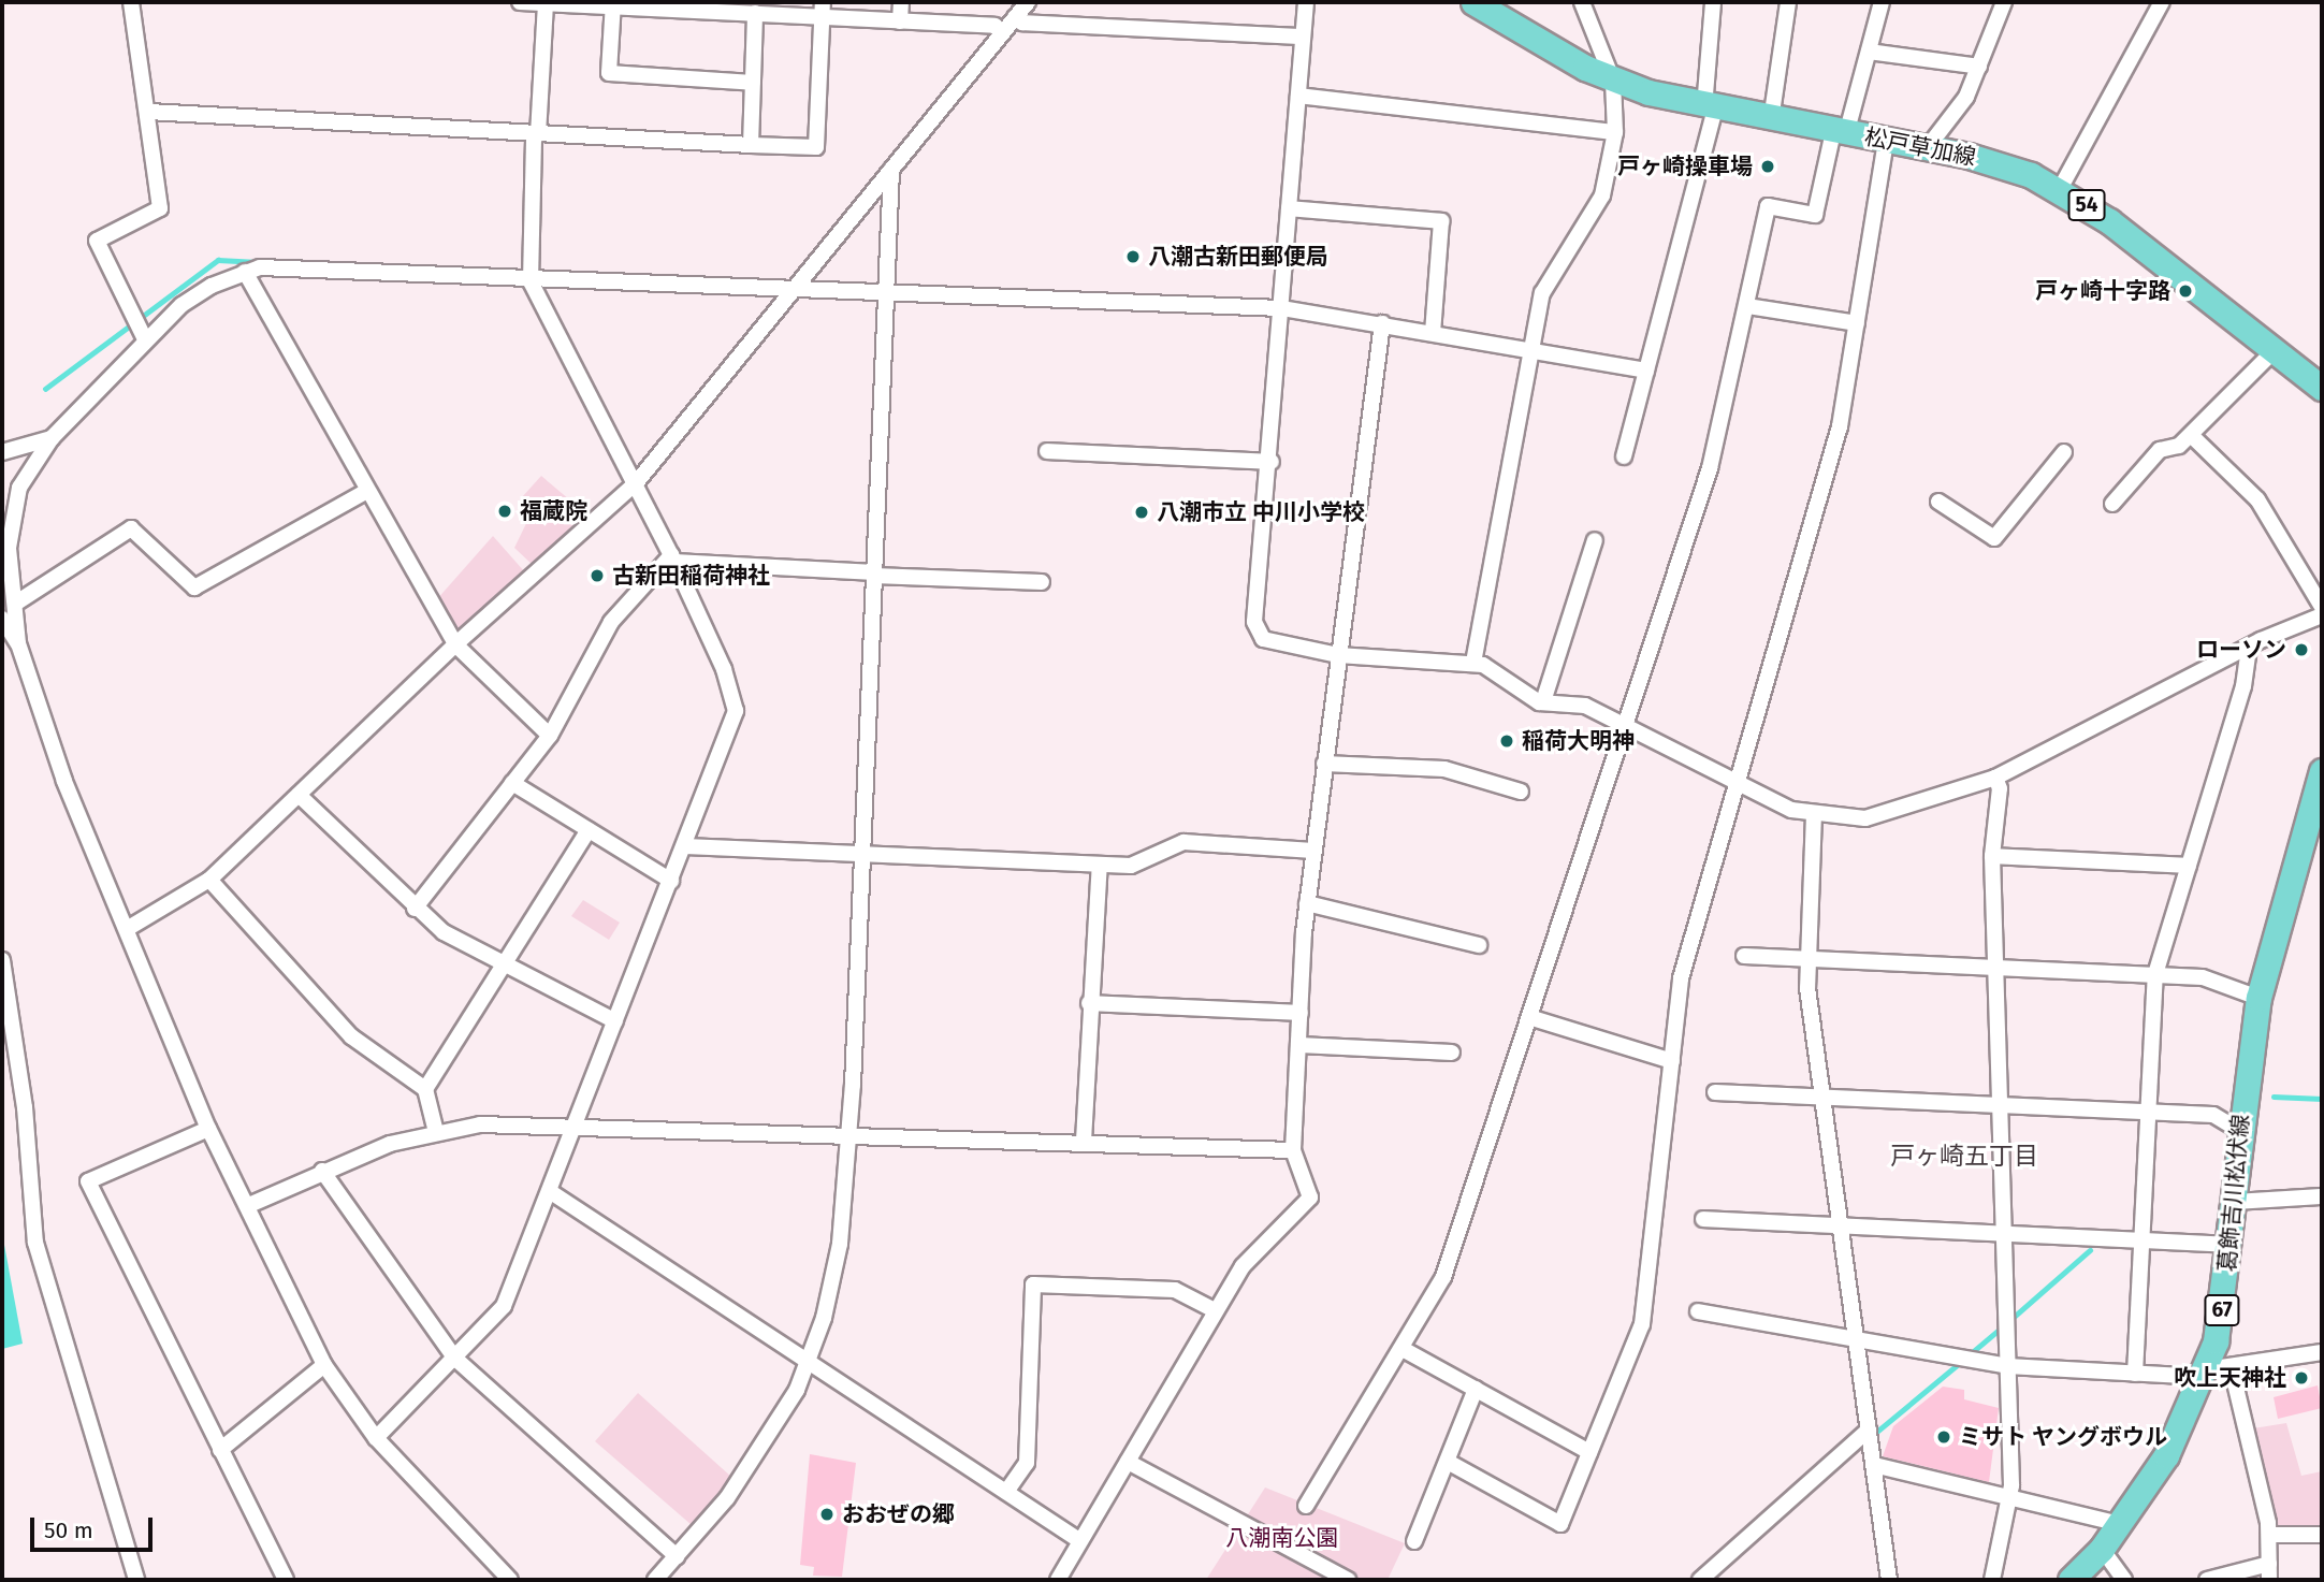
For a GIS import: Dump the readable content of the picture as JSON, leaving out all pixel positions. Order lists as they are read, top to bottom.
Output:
{
  "streets": {
    "main road": [
      "松戸草加線",
      "54",
      "葛飾吉川松伏線",
      "67"
    ]
  },
  "districts": ["戸ヶ崎五丁目"],
  "parks": ["八潮南公園"],
  "places": [
    "戸ヶ崎操車場",
    "八潮古新田郵便局",
    "戸ヶ崎十字路",
    "福蔵院",
    "八潮市立 中川小学校",
    "古新田稲荷神社",
    "ローソン",
    "稲荷大明神",
    "吹上天神社",
    "ミサト ヤングボウル",
    "おおぜの郷"
  ],
  "scale_bar": "50 m"
}
